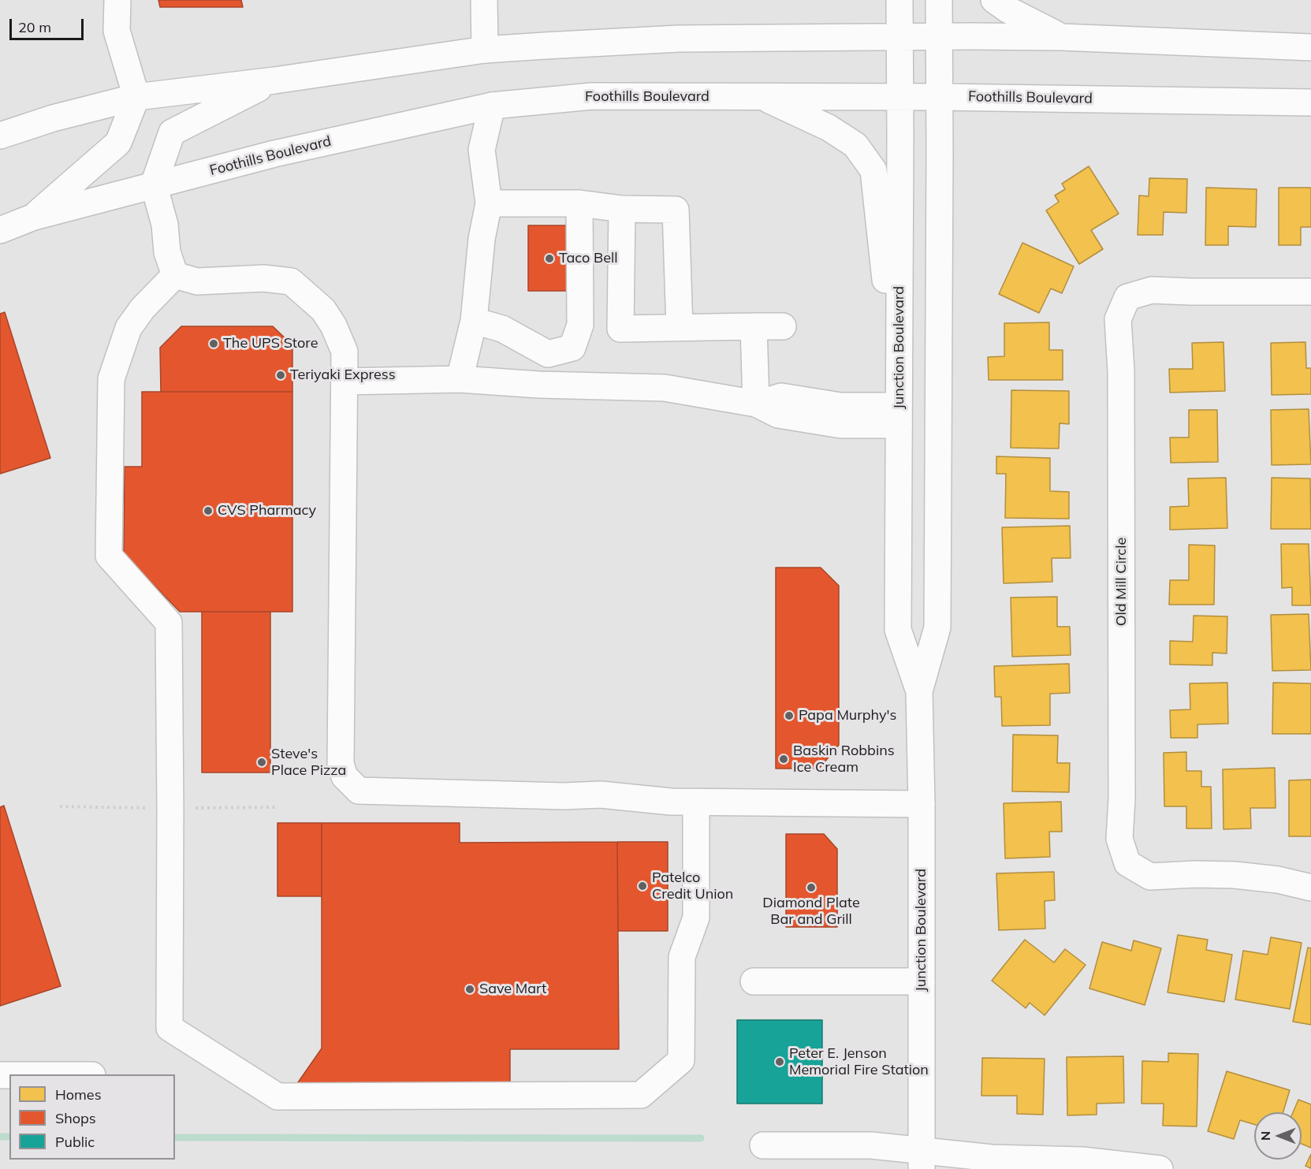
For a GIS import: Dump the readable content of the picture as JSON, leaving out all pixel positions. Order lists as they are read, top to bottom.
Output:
{
  "streets": {
    "main road": ["Foothills Boulevard", "Junction Boulevard", "Old Mill Circle"]
  },
  "crossings": [
    ["Foothills Boulevard", "Junction Boulevard"]
  ],
  "places": [
    "Taco Bell",
    "The UPS Store",
    "Teriyaki Express",
    "CVS Pharmacy",
    "Papa Murphy's",
    "Baskin Robbins Ice Cream",
    "Steve's Place Pizza",
    "Patelco Credit Union",
    "Diamond Plate Bar and Grill",
    "Save Mart",
    "Peter E. Jenson Memorial Fire Station"
  ],
  "legend": ["Homes", "Shops", "Public"],
  "scale_bar": "20 m",
  "north": "left"
}
